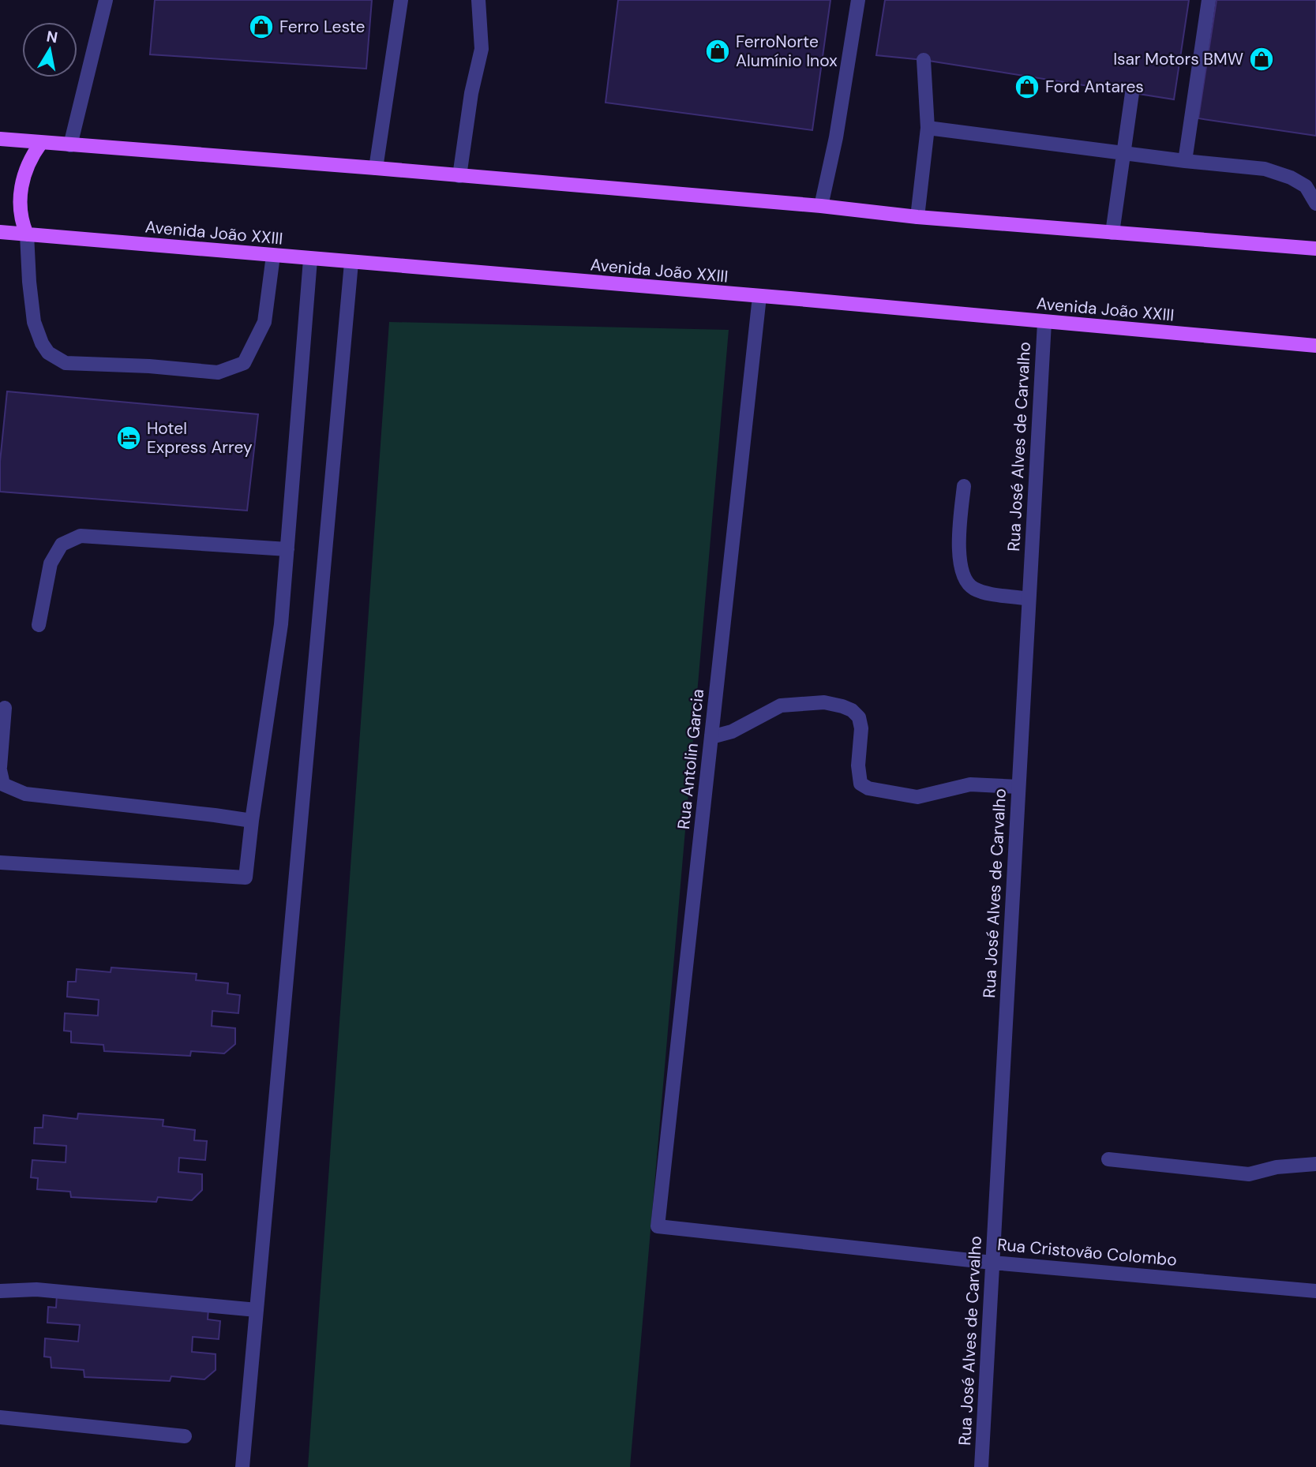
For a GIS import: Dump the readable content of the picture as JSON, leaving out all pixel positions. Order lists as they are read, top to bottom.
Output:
{
  "streets": {
    "main road": ["Avenida João XXIII"],
    "street": ["Rua José Alves de Carvalho", "Rua Antolin Garcia", "Rua Cristovão Colombo"]
  },
  "crossings": [
    ["Avenida João XXIII", "Rua José Alves de Carvalho"],
    ["Avenida João XXIII", "Rua Antolin Garcia"],
    ["Rua José Alves de Carvalho", "Rua Cristovão Colombo"],
    ["Rua Antolin Garcia", "Rua Cristovão Colombo"]
  ],
  "places": {
    "shop": [
      "Ferro Leste",
      "FerroNorte Alumínio Inox",
      "Isar Motors BMW",
      "Ford Antares"
    ],
    "hotel": ["Hotel Express Arrey"]
  },
  "north": "top"
}
